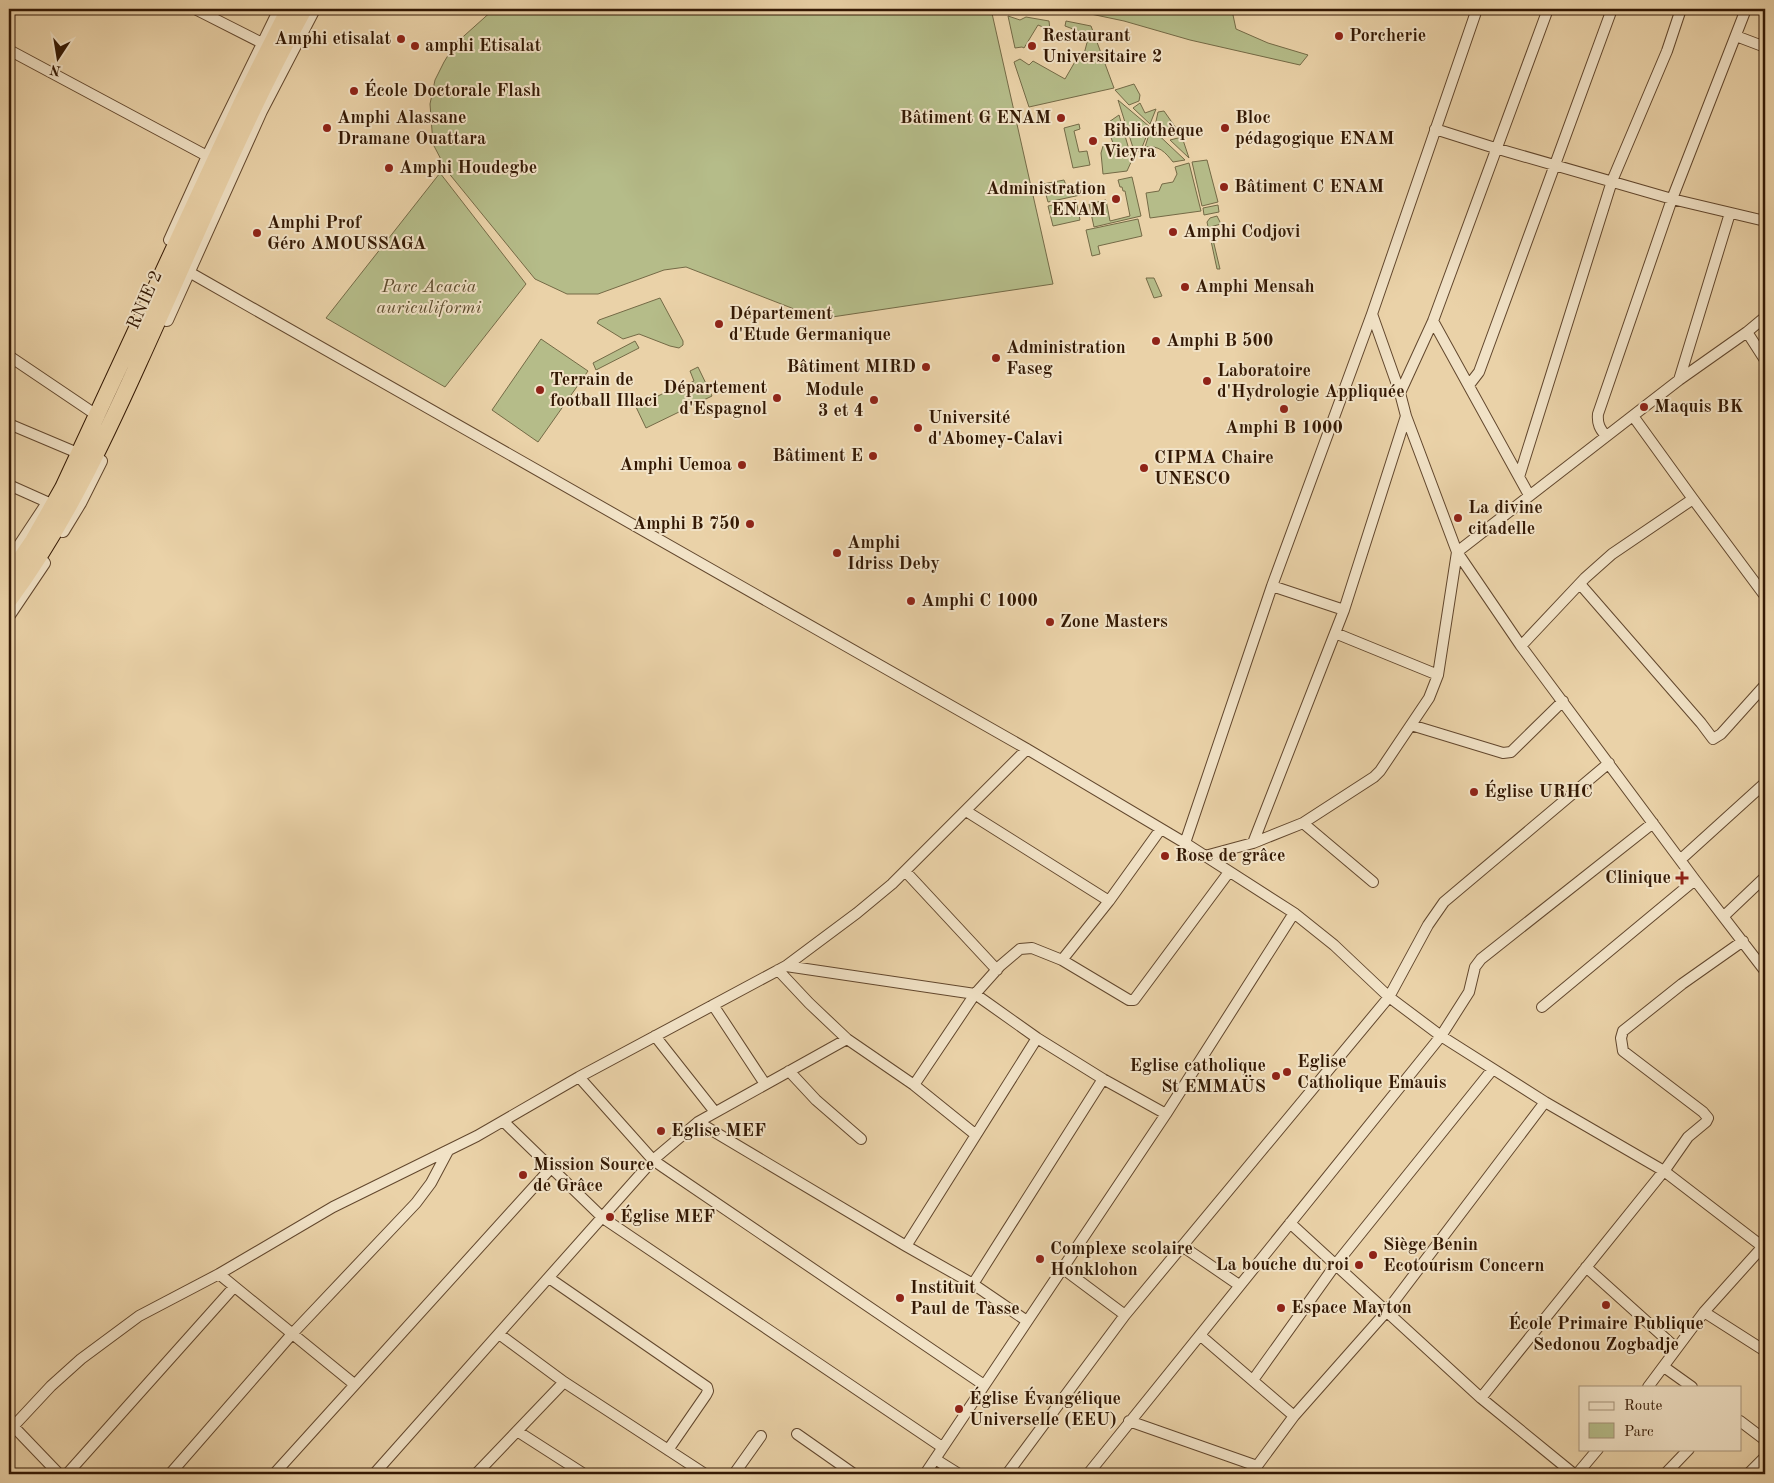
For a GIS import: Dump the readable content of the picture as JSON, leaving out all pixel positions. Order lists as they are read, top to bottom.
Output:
{
  "streets": {
    "highway": ["RNIE 2"]
  },
  "parks": ["Parc Acacia auriculiformi"],
  "places": {
    "other": [
      "Porcherie",
      "Amphi etisalat",
      "amphi Etisalat",
      "Restaurant Universitaire 2",
      "École Doctorale Flash",
      "Bâtiment G ENAM",
      "Amphi Alassane Dramane Ouattara",
      "Bloc pédagogique ENAM",
      "Bibliothèque Vieyra",
      "Amphi Houdegbe",
      "Bâtiment C ENAM",
      "Administration ENAM",
      "Amphi Codjovi",
      "Amphi Prof Géro AMOUSSAGA",
      "Amphi Mensah",
      "Département d'Etude Germanique",
      "Amphi B 500",
      "Administration Faseg",
      "Bâtiment MIRD",
      "Laboratoire d'Hydrologie Appliquée",
      "Terrain de football Illaci",
      "Département d'Espagnol",
      "Module 3 et 4",
      "Maquis BK",
      "Amphi B 1000",
      "Université d'Abomey-Calavi",
      "Bâtiment E",
      "Amphi Uemoa",
      "CIPMA Chaire UNESCO",
      "La divine citadelle",
      "Amphi B 750",
      "Amphi Idriss Deby",
      "Amphi C 1000",
      "Zone Masters",
      "Église URHC",
      "Rose de grâce",
      "Eglise Catholique Emauis",
      "Eglise catholique St EMMAÜS",
      "Eglise MEF",
      "Mission Source de Grâce",
      "Église MEF",
      "Siège Benin Ecotourism Concern",
      "Complexe scolaire Honklohon",
      "La bouche du roi",
      "Instituit Paul de Tasse",
      "École Primaire Publique Sedonou Zogbadje",
      "Espace Mayton",
      "Église Évangélique Universelle (EEU)"
    ],
    "health": ["Clinique"]
  },
  "legend": ["Route", "Parc"],
  "north": "bottom"
}
